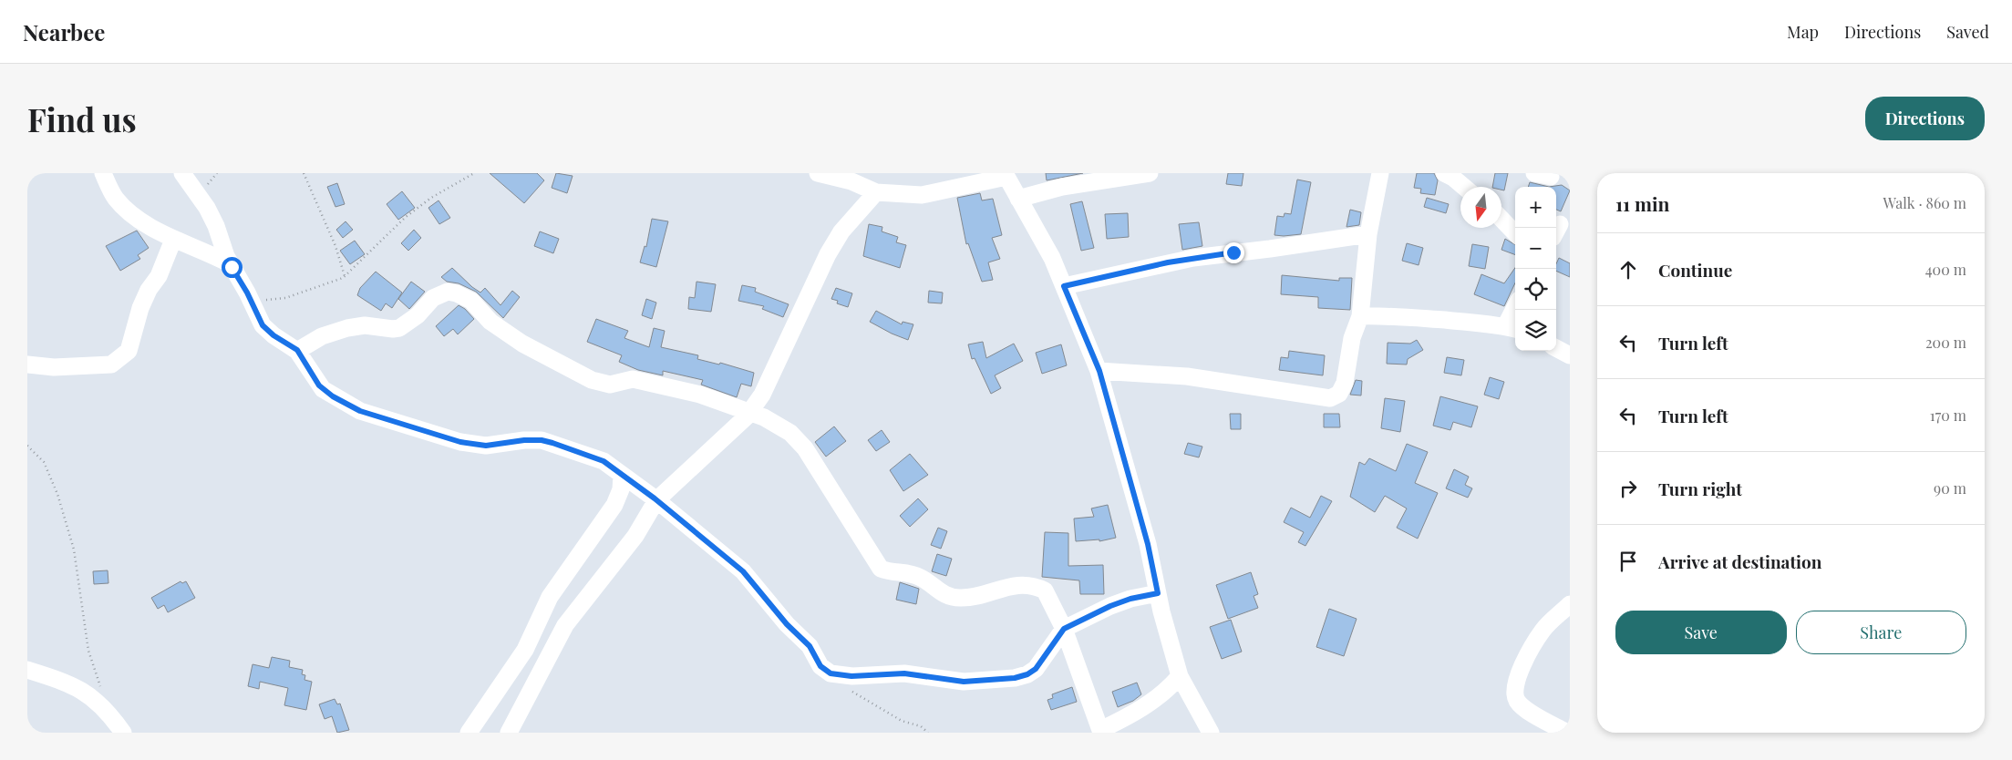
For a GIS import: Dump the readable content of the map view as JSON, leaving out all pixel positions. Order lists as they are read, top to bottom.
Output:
{
  "north": "bottom",
  "page": {
    "header": "Nearbee",
    "nav": ["Map", "Directions", "Saved"],
    "buttons": [
      "Directions",
      ["Save", "Share"]
    ],
    "title": "Find us",
    "heading": ["11 min", "Walk · 860 m"],
    "map_buttons": ["+", "−"],
    "list": [
      ["Continue", "400 m"],
      ["Turn left", "200 m"],
      ["Turn left", "170 m"],
      ["Turn right", "90 m"],
      "Arrive at destination"
    ]
  }
}
